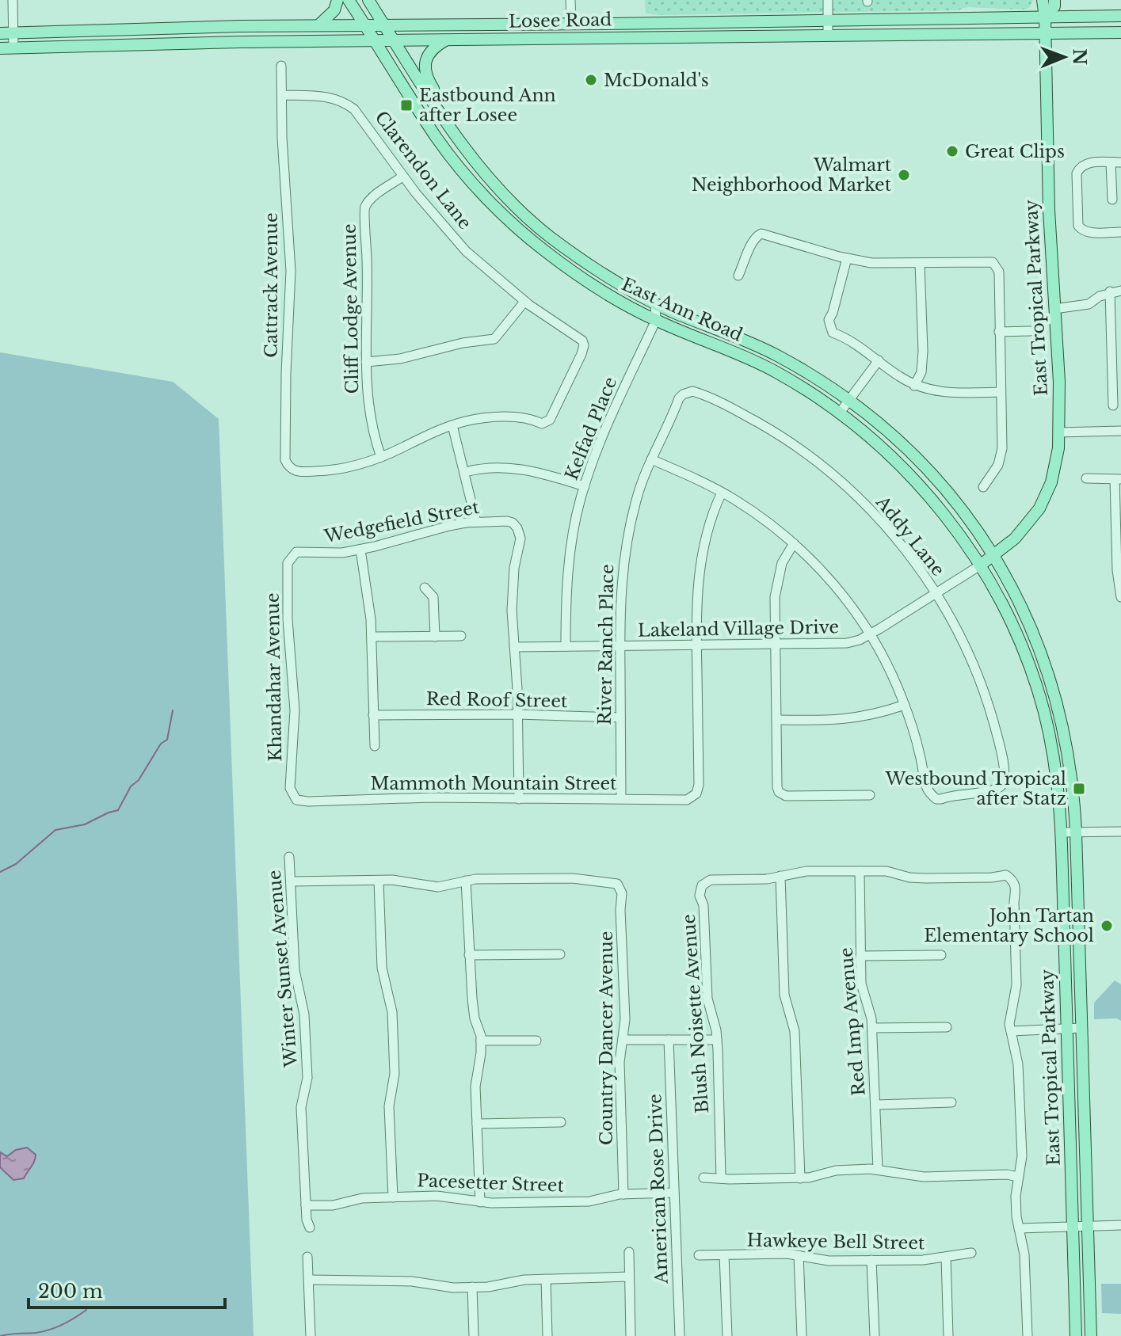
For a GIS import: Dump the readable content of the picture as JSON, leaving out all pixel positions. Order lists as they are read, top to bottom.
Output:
{
  "streets": {
    "main road": ["Losee Road", "East Tropical Parkway", "East Ann Road"],
    "street": [
      "Clarendon Lane",
      "Cattrack Avenue",
      "Cliff Lodge Avenue",
      "Kelfad Place",
      "Wedgefield Street",
      "Addy Lane",
      "Lakeland Village Drive",
      "River Ranch Place",
      "Khandahar Avenue",
      "Red Roof Street",
      "Mammoth Mountain Street",
      "Winter Sunset Avenue",
      "Blush Noisette Avenue",
      "Red Imp Avenue",
      "Country Dancer Avenue",
      "Pacesetter Street",
      "American Rose Drive",
      "Hawkeye Bell Street"
    ]
  },
  "crossings": [
    ["Losee Road", "East Tropical Parkway"],
    ["Losee Road", "East Ann Road"],
    ["Clarendon Lane", "Cattrack Avenue"],
    ["Clarendon Lane", "Cliff Lodge Avenue"],
    ["Cattrack Avenue", "Cliff Lodge Avenue"],
    ["East Tropical Parkway", "East Ann Road"],
    ["East Tropical Parkway", "Lakeland Village Drive"],
    ["East Ann Road", "Kelfad Place"],
    ["East Ann Road", "Lakeland Village Drive"],
    ["Kelfad Place", "Lakeland Village Drive"],
    ["Wedgefield Street", "Lakeland Village Drive"],
    ["Wedgefield Street", "Khandahar Avenue"],
    ["Addy Lane", "Lakeland Village Drive"],
    ["Addy Lane", "River Ranch Place"],
    ["Lakeland Village Drive", "River Ranch Place"],
    ["Lakeland Village Drive", "Mammoth Mountain Street"],
    ["River Ranch Place", "Red Roof Street"],
    ["River Ranch Place", "Mammoth Mountain Street"],
    ["Khandahar Avenue", "Mammoth Mountain Street"],
    ["Winter Sunset Avenue", "Pacesetter Street"],
    ["Country Dancer Avenue", "Pacesetter Street"],
    ["Pacesetter Street", "American Rose Drive"]
  ],
  "places": {
    "other": [
      "McDonald's",
      "Great Clips",
      "Walmart Neighborhood Market",
      "John Tartan Elementary School"
    ],
    "transit": ["Eastbound Ann after Losee", "Westbound Tropical after Statz"]
  },
  "scale_bar": "200 m",
  "north": "right"
}
